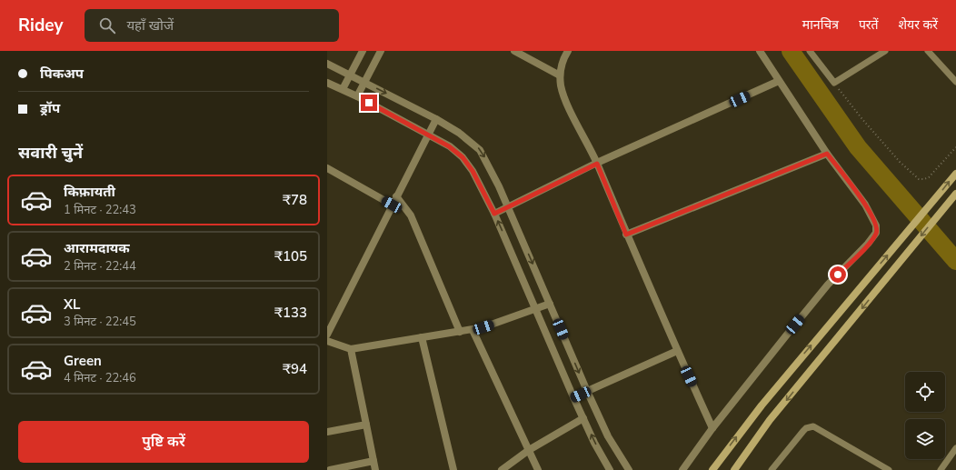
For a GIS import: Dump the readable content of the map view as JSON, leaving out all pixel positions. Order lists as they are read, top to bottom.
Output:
{
  "page": {
    "header": "Ridey",
    "search": "यहाँ खोजें",
    "nav": ["मानचित्र", "परतें", "शेयर करें"],
    "banner": ["पिकअप", "ड्रॉप"],
    "heading": "सवारी चुनें",
    "list": [
      {
        "name": "किफ़ायती",
        "note": "1 मिनट · 22:43",
        "value": "₹78"
      },
      {
        "name": "आरामदायक",
        "note": "2 मिनट · 22:44",
        "value": "₹105"
      },
      {
        "name": "XL",
        "note": "3 मिनट · 22:45",
        "value": "₹133"
      },
      {
        "name": "Green",
        "note": "4 मिनट · 22:46",
        "value": "₹94"
      }
    ],
    "buttons": "पुष्टि करें"
  }
}
